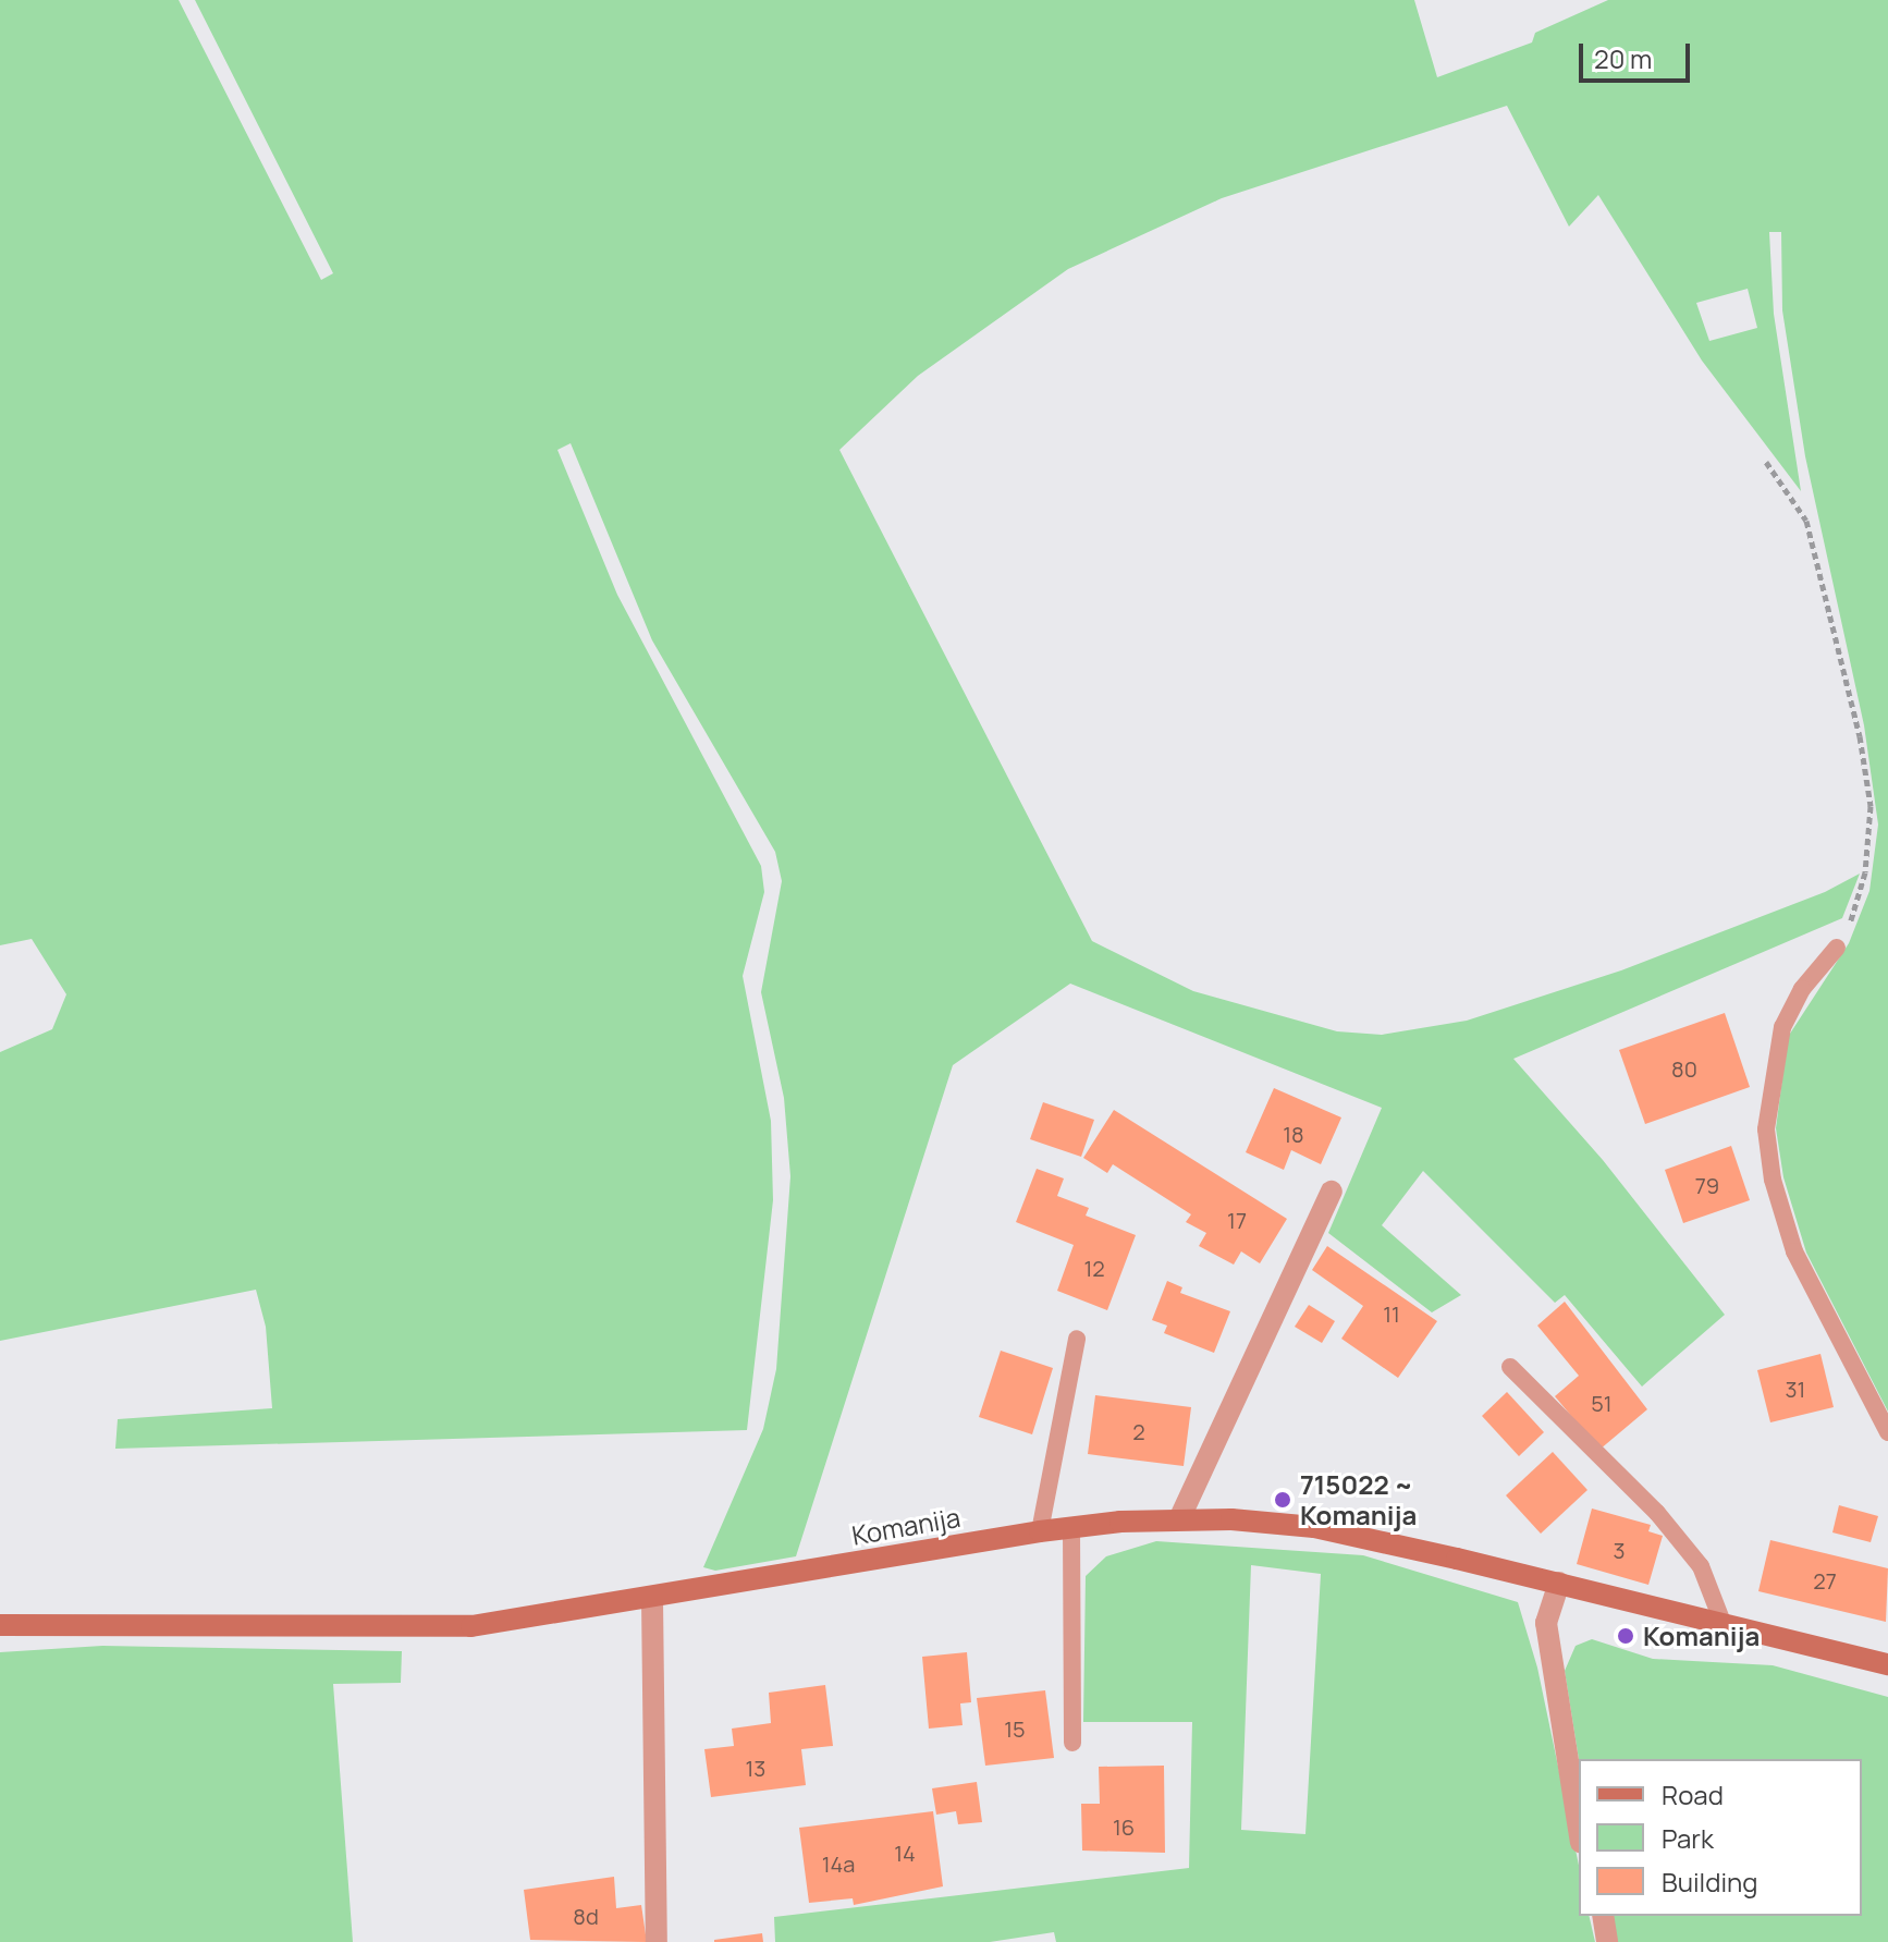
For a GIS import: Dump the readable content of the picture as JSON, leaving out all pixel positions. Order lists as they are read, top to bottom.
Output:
{
  "streets": {
    "street": ["Komanija"]
  },
  "places": ["715022 ~ Komanija", "Komanija"],
  "house_numbers": [
    "80",
    "18",
    "79",
    "17",
    "12",
    "11",
    "31",
    "51",
    "2",
    "3",
    "27",
    "15",
    "13",
    "16",
    "14",
    "14a",
    "8d"
  ],
  "legend": ["Road", "Park", "Building"],
  "scale_bar": "20 m"
}
